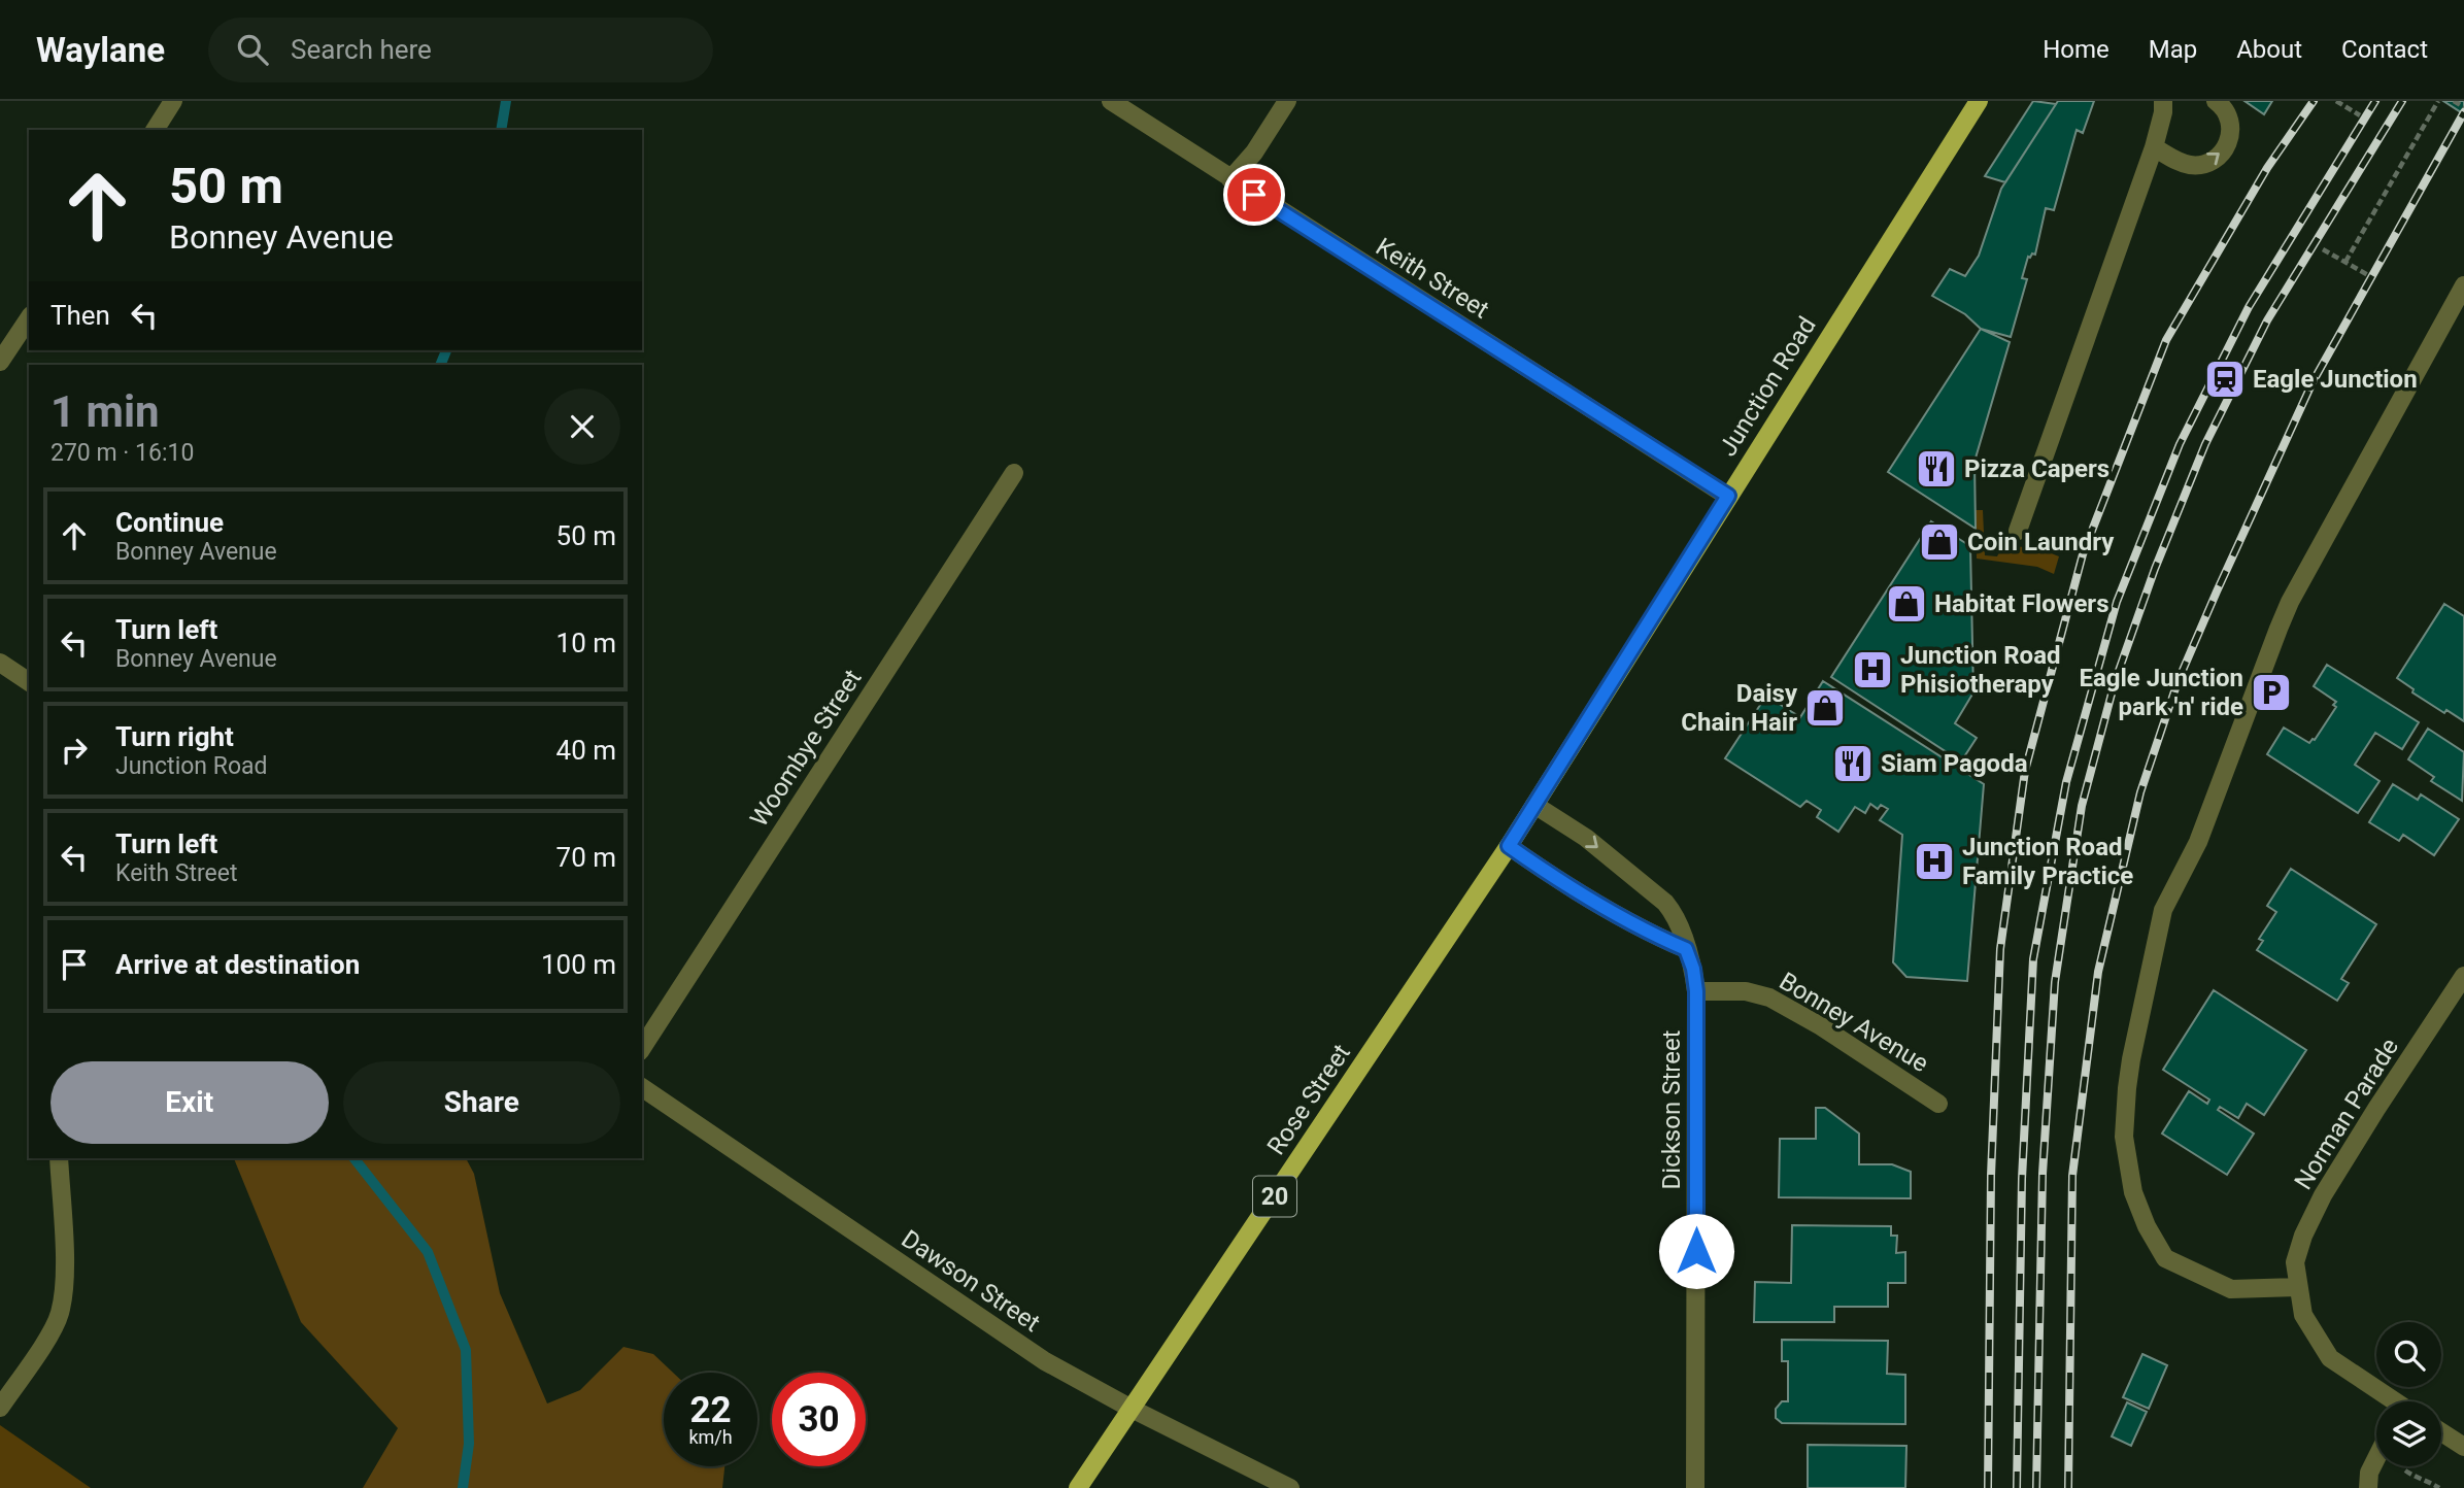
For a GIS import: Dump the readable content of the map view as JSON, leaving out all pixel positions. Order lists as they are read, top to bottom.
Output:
{
  "streets": {
    "main road": ["Junction Road", "Rose Street", "20"],
    "street": [
      "Keith Street",
      "Woombye Street",
      "Bonney Avenue",
      "Dickson Street",
      "Norman Parade",
      "Dawson Street"
    ]
  },
  "crossings": [
    ["Keith Street", "Junction Road"],
    ["Junction Road", "Rose Street"],
    ["Bonney Avenue", "Dickson Street"],
    ["Rose Street", "Dawson Street"]
  ],
  "places": {
    "station": ["Eagle Junction"],
    "restaurant": ["Pizza Capers", "Siam Pagoda"],
    "shop": ["Coin Laundry", "Habitat Flowers", "Daisy Chain Hair"],
    "hospital": ["Junction Road Phisiotherapy", "Junction Road Family Practice"],
    "parking": ["Eagle Junction park 'n' ride"]
  },
  "page": {
    "header": "Waylane",
    "search": "Search here",
    "nav": [
      "Home",
      "Map",
      "About",
      "Contact"
    ],
    "turn": ["50 m", "Bonney Avenue"],
    "then": "Then",
    "heading": ["1 min", "270 m · 16:10"],
    "list": [
      {
        "name": "Continue",
        "note": "Bonney Avenue",
        "value": "50 m"
      },
      {
        "name": "Turn left",
        "note": "Bonney Avenue",
        "value": "10 m"
      },
      {
        "name": "Turn right",
        "note": "Junction Road",
        "value": "40 m"
      },
      {
        "name": "Turn left",
        "note": "Keith Street",
        "value": "70 m"
      },
      {
        "name": "Arrive at destination",
        "value": "100 m"
      }
    ],
    "buttons": ["Exit", "Share"],
    "speed": "22 km/h",
    "limit": "30"
  }
}
